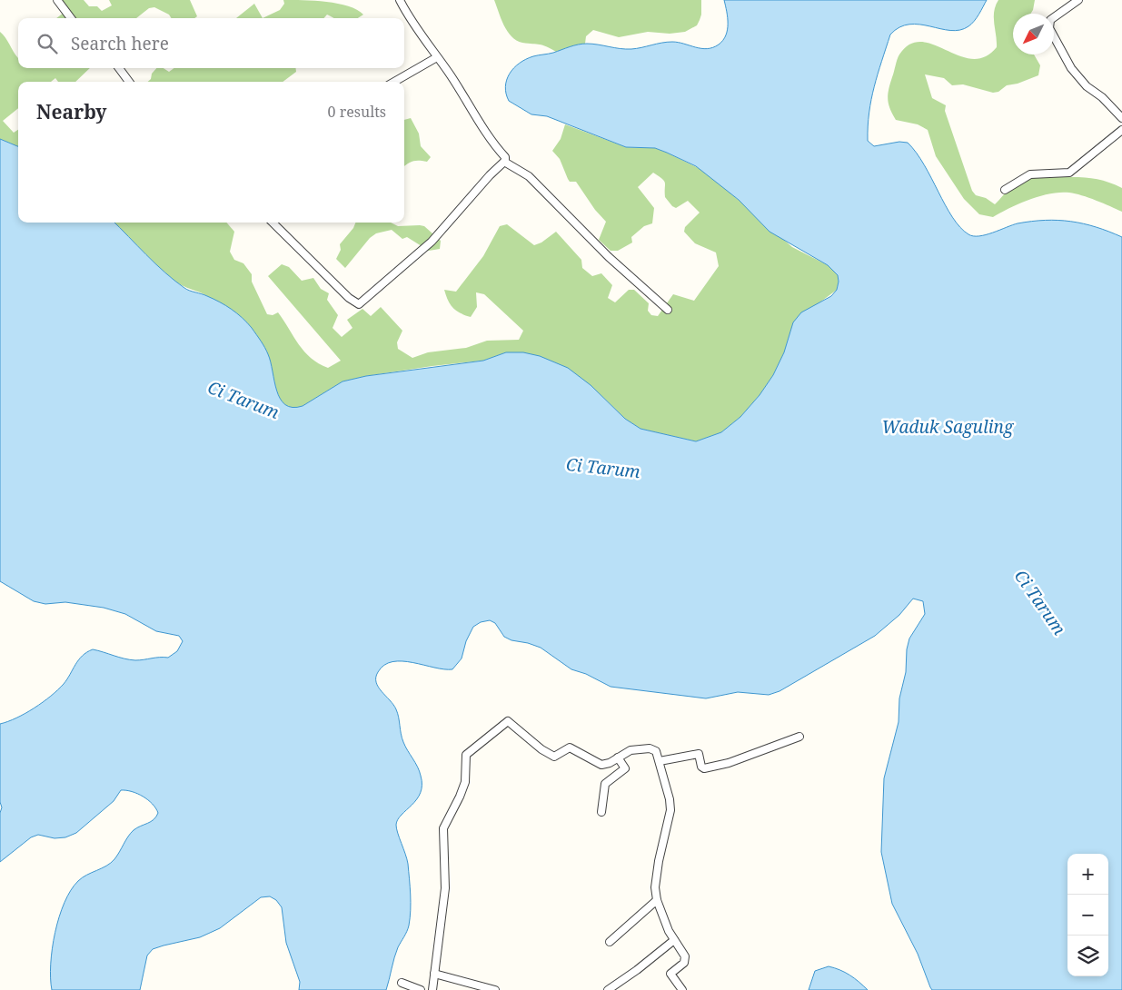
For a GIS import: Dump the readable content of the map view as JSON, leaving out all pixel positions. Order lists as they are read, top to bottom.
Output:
{
  "water": ["Ci Tarum", "Waduk Saguling"],
  "north": "bottom left",
  "page": {
    "search": "Search here",
    "heading": ["Nearby", "0 results"],
    "map_buttons": ["+", "−"]
  }
}
